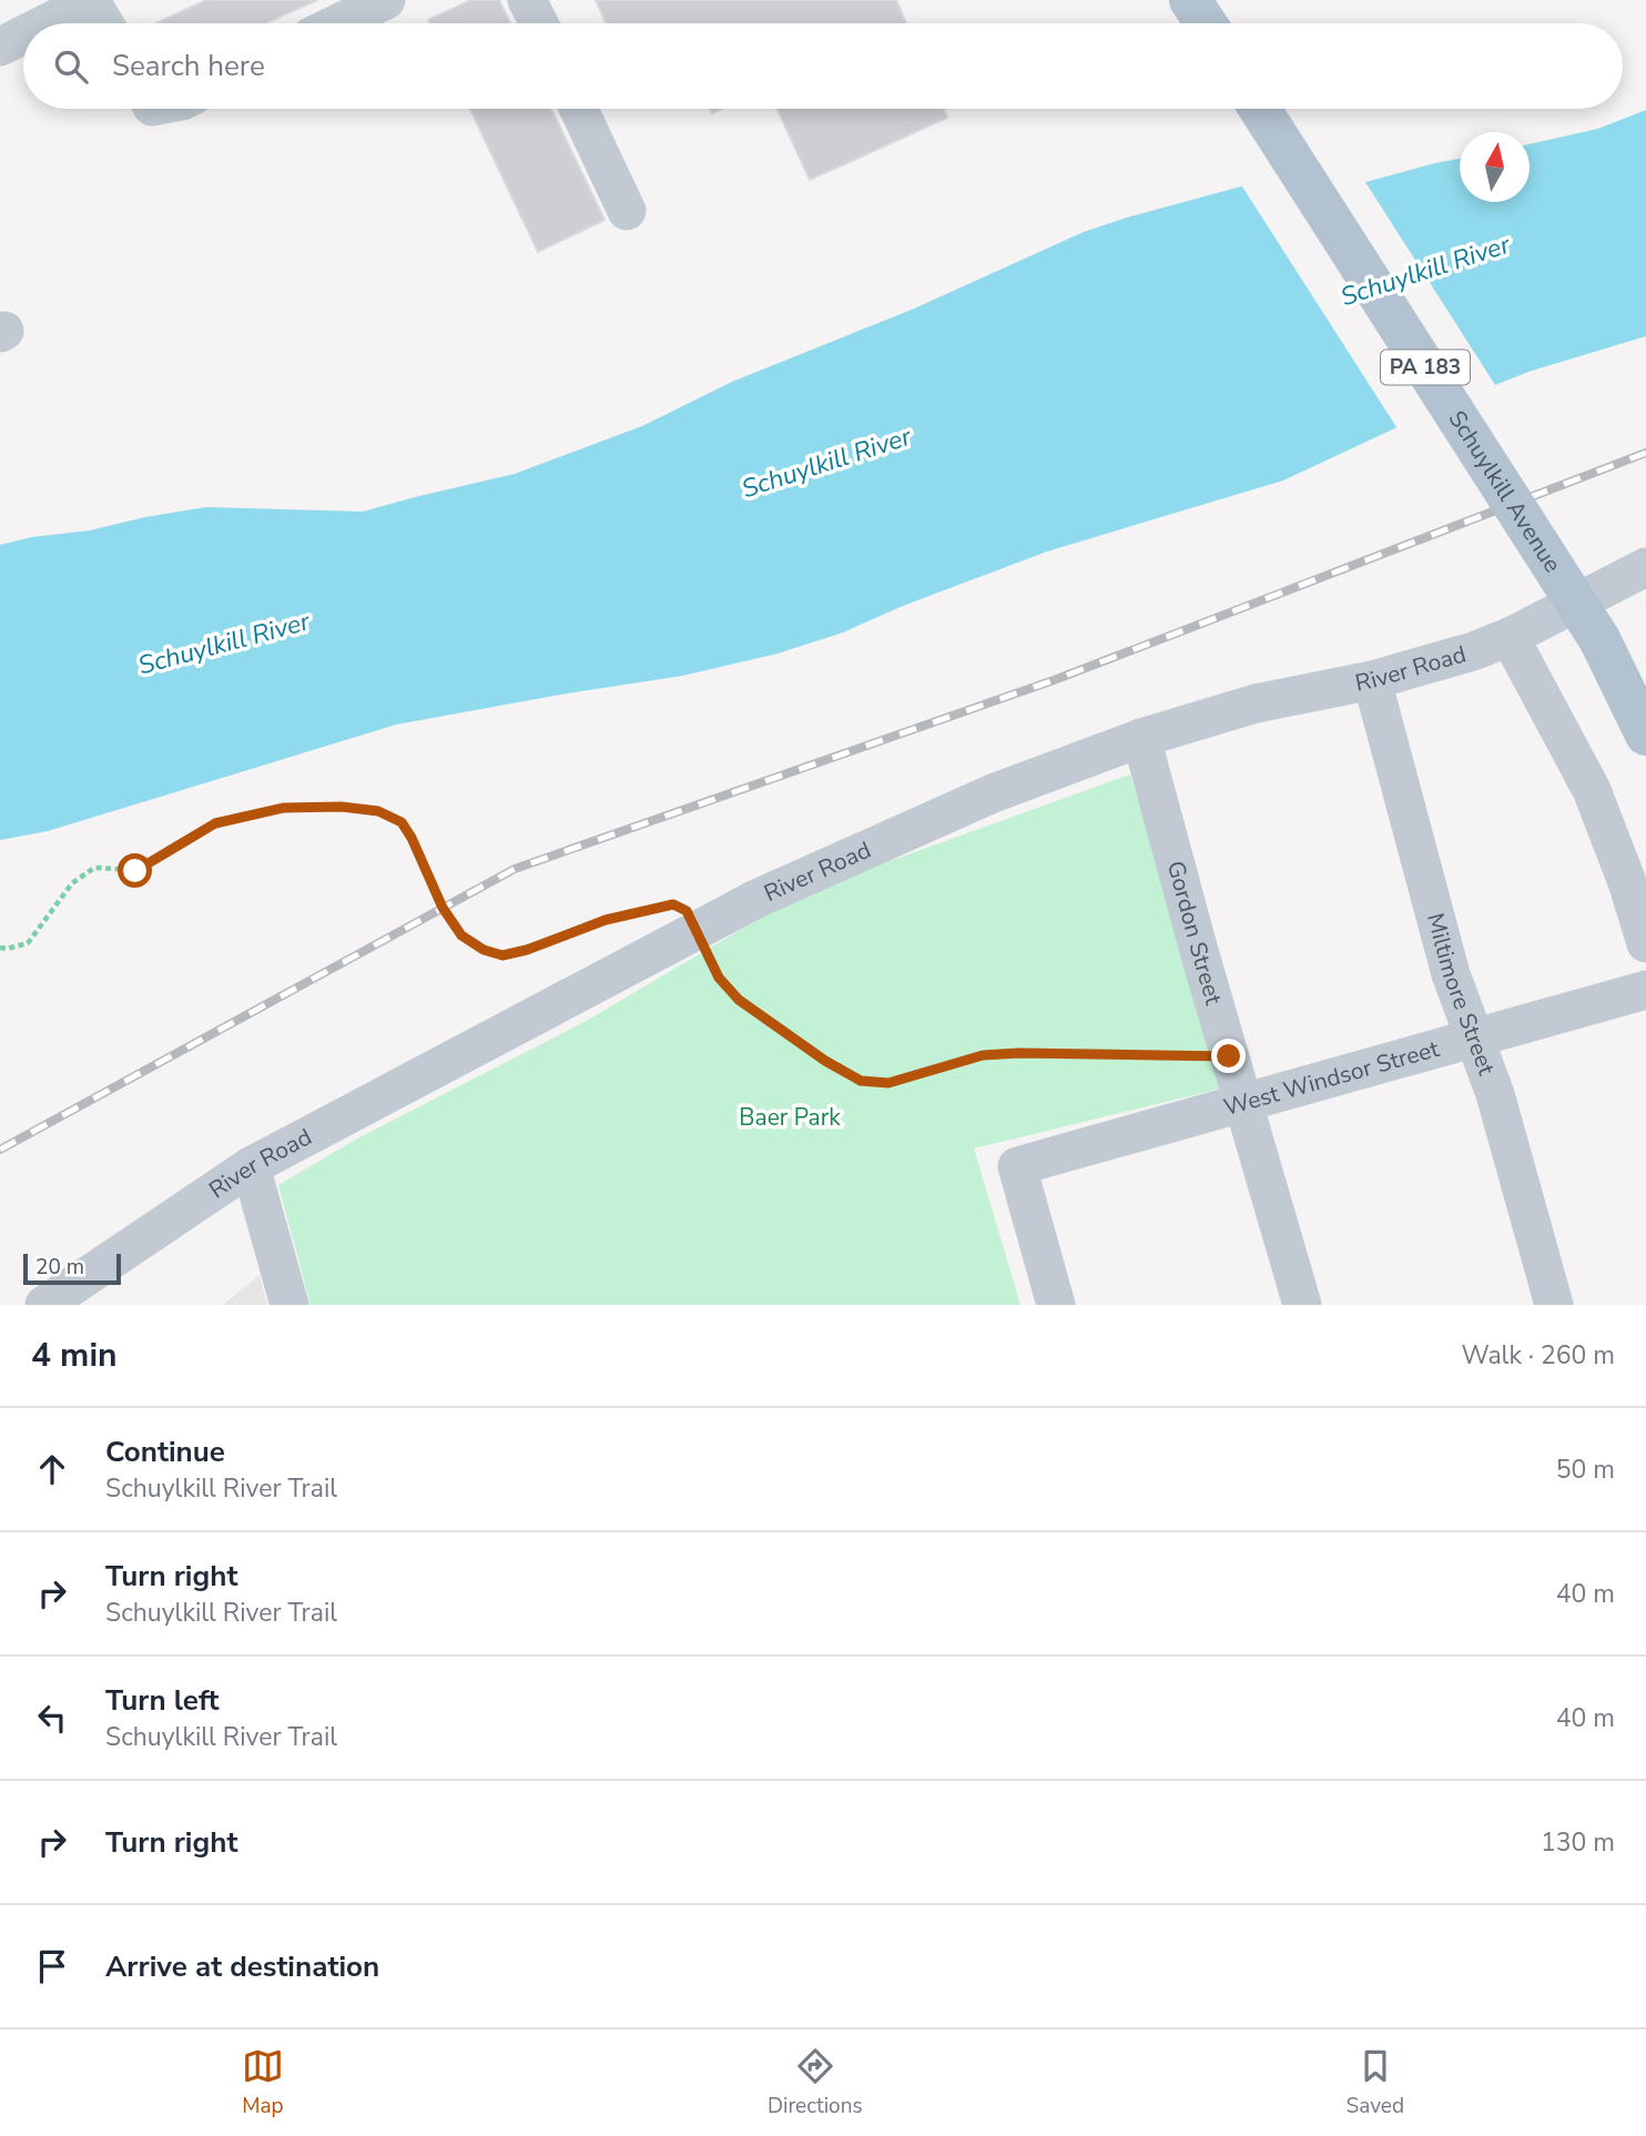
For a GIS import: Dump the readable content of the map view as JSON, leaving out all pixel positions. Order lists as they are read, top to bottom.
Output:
{
  "streets": {
    "main road": ["PA 183", "Schuylkill Avenue"],
    "street": [
      "River Road",
      "Gordon Street",
      "Miltimore Street",
      "West Windsor Street"
    ]
  },
  "crossings": [
    ["River Road", "Gordon Street"],
    ["River Road", "Miltimore Street"],
    ["Gordon Street", "West Windsor Street"],
    ["Miltimore Street", "West Windsor Street"]
  ],
  "water": ["Schuylkill River"],
  "parks": ["Baer Park"],
  "scale_bar": "20 m",
  "north": "top",
  "page": {
    "search": "Search here",
    "scale": "20 m",
    "heading": ["4 min", "Walk · 260 m"],
    "list": [
      ["Continue", "Schuylkill River Trail", "50 m"],
      ["Turn right", "Schuylkill River Trail", "40 m"],
      ["Turn left", "Schuylkill River Trail", "40 m"],
      ["Turn right", "130 m"],
      "Arrive at destination"
    ],
    "nav": ["Map", "Directions", "Saved"]
  }
}
